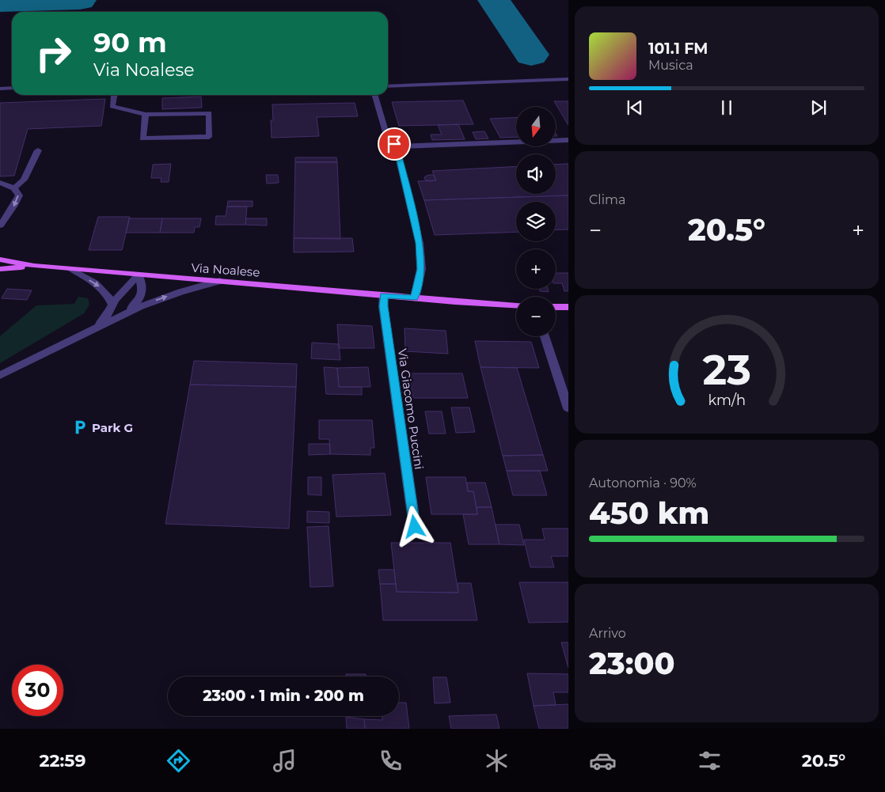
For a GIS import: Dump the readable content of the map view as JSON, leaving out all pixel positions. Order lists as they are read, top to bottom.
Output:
{
  "streets": {
    "main road": ["Via Noalese"],
    "street": ["Via Giacomo Puccini"]
  },
  "crossings": [
    ["Via Noalese", "Via Giacomo Puccini"]
  ],
  "places": {
    "parking": ["Park G"]
  },
  "north": "bottom",
  "page": {
    "turn": ["90 m", "Via Noalese"],
    "song": ["101.1 FM", "Musica"],
    "map_buttons": ["+", "−"],
    "tile": [
      "Clima",
      ["Autonomia · 90%", "450 km"],
      ["Arrivo", "23:00"]
    ],
    "heat": ["−", "20.5°", "+"],
    "limit": "30",
    "trip": "23:00 · 1 min · 200 m",
    "tabs": ["22:59", "20.5°"],
    "gauge": ["23", "km/h"]
  }
}
